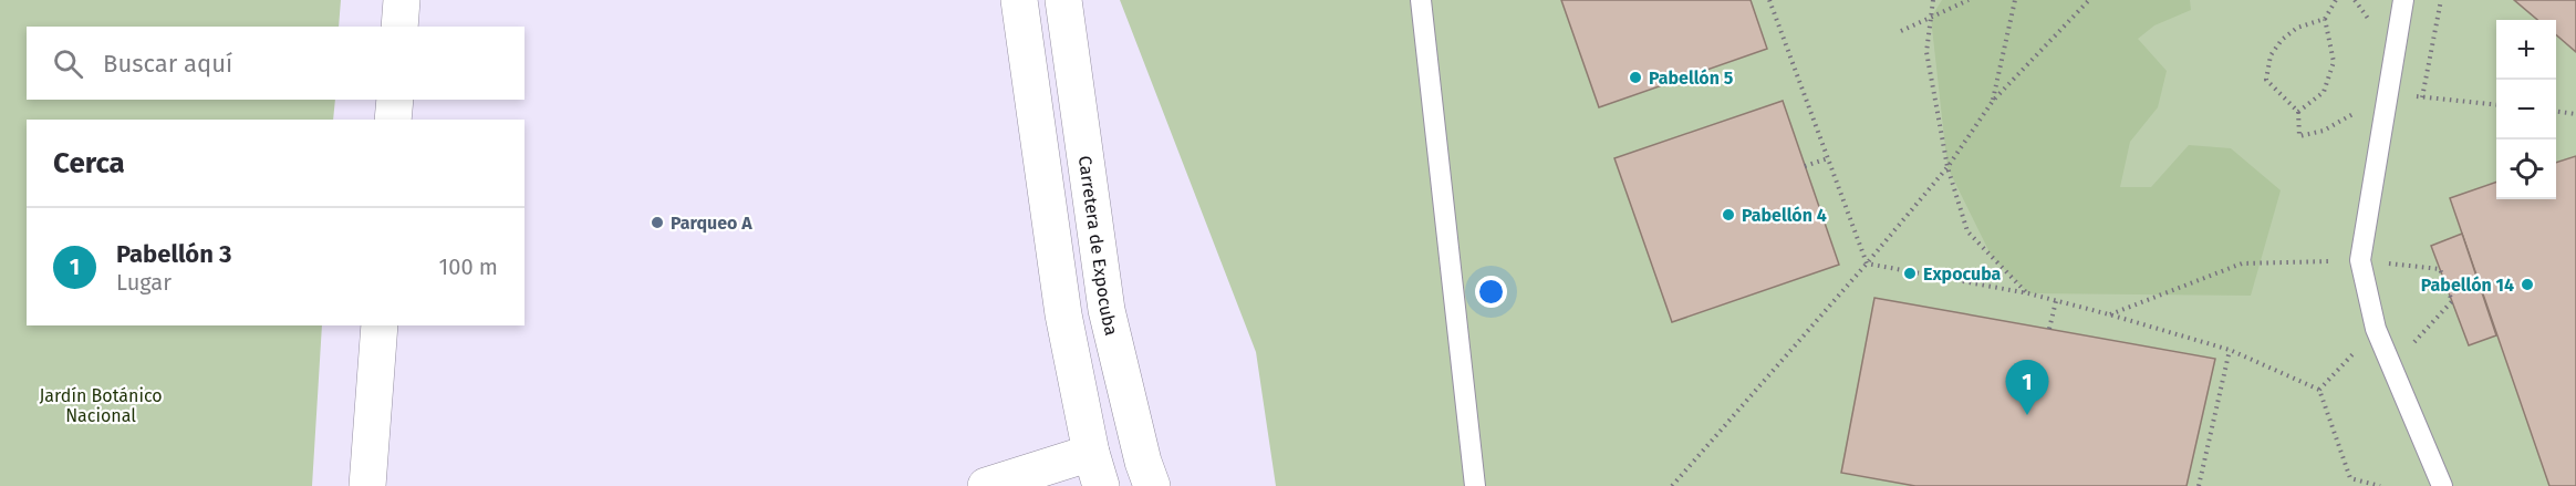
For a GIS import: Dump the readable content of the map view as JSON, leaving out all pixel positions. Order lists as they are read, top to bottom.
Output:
{
  "streets": {
    "main road": ["Carretera de Expocuba"]
  },
  "parks": ["Jardín Botánico Nacional"],
  "places": [
    "Pabellón 5",
    "Pabellón 4",
    "Parqueo A",
    "Expocuba",
    "Pabellón 14"
  ],
  "page": {
    "map_buttons": ["+", "−"],
    "search": "Buscar aquí",
    "heading": "Cerca",
    "list": [
      {
        "mark": "1",
        "name": "Pabellón 3",
        "note": "Lugar",
        "value": "100 m"
      }
    ],
    "pins": "1"
  }
}
